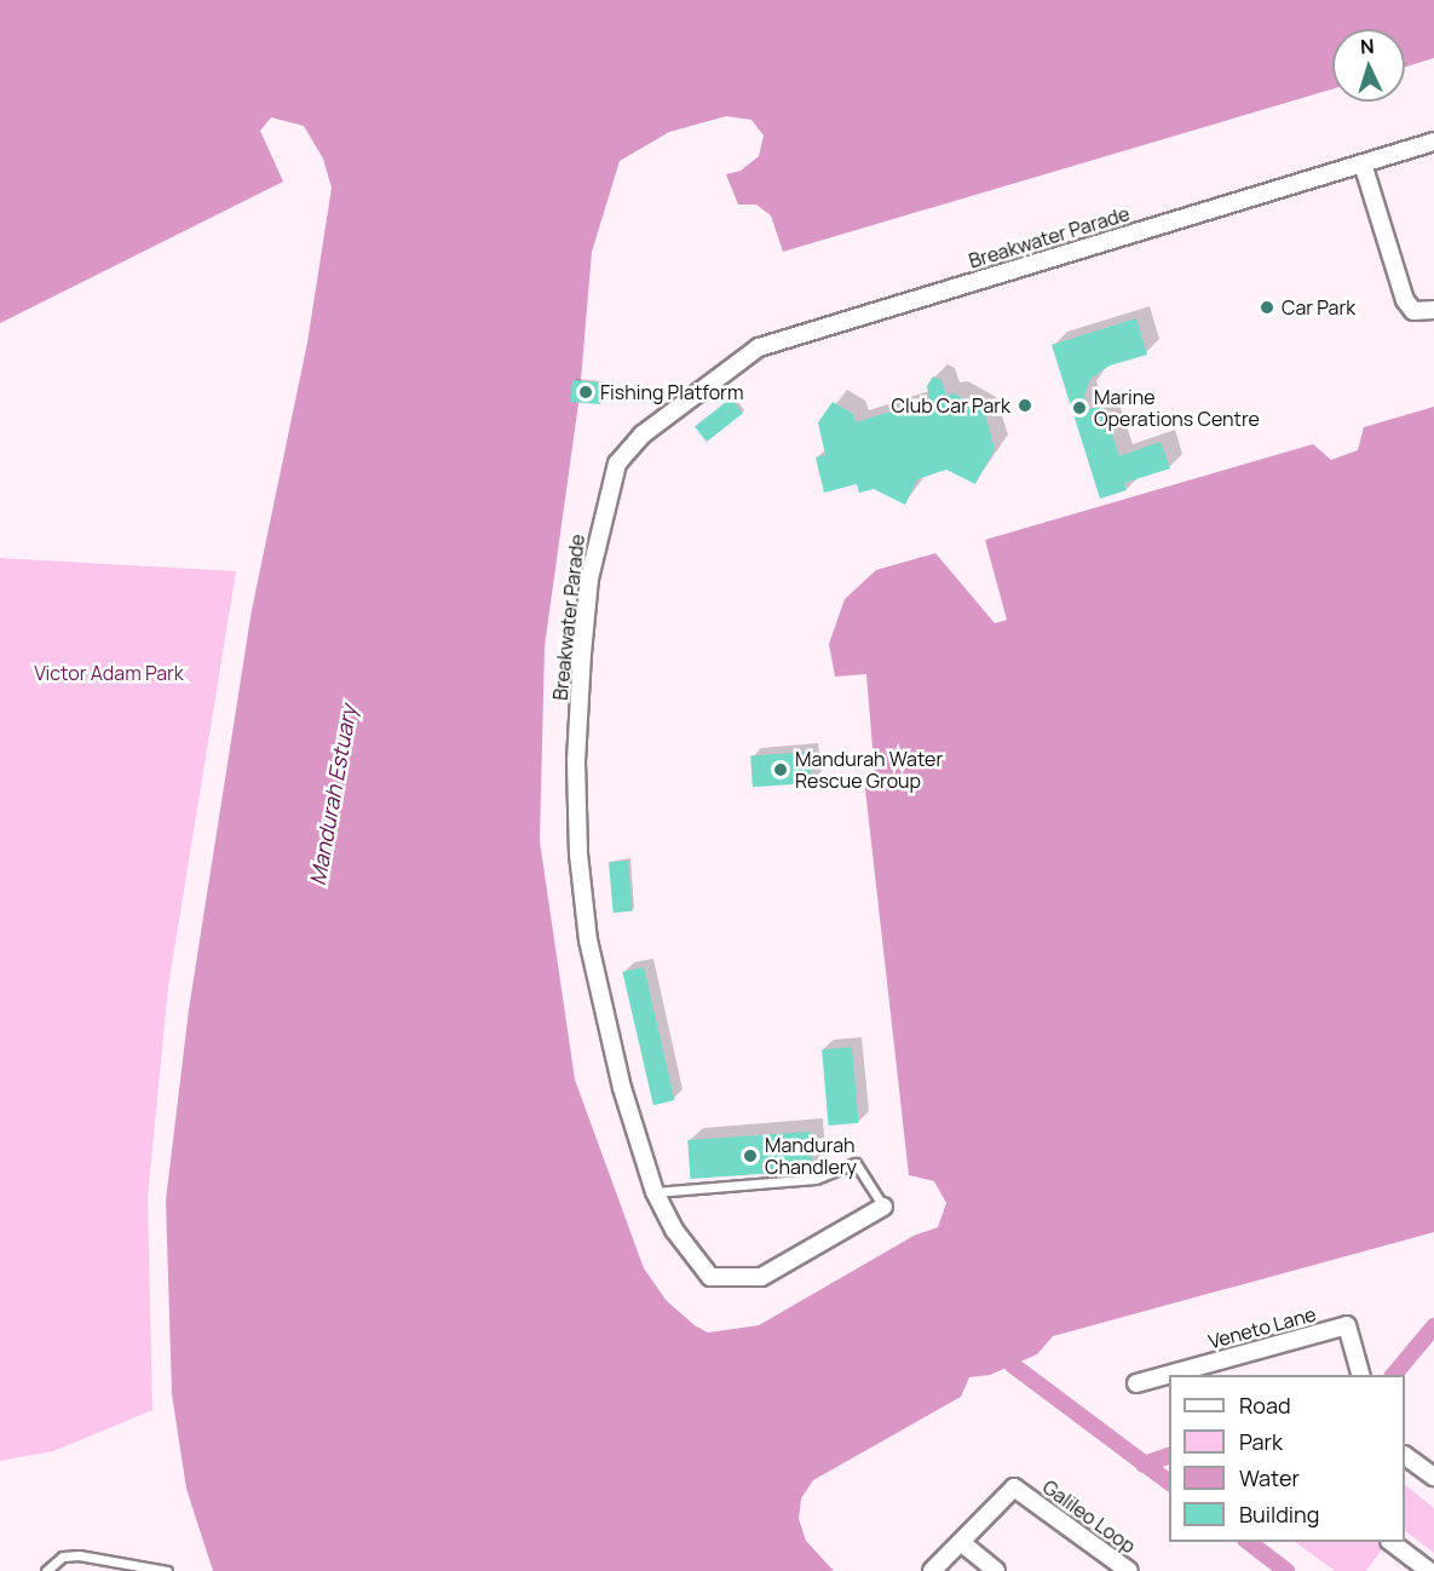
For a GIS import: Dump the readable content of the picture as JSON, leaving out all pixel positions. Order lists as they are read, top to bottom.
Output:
{
  "streets": {
    "street": ["Breakwater Parade", "Veneto Lane", "Galileo Loop"]
  },
  "water": ["Mandurah Estuary"],
  "parks": ["Victor Adam Park"],
  "places": [
    "Car Park",
    "Fishing Platform",
    "Club Car Park",
    "Marine Operations Centre",
    "Mandurah Water Rescue Group",
    "Mandurah Chandlery"
  ],
  "legend": [
    "Road",
    "Park",
    "Water",
    "Building"
  ],
  "north": "top"
}
